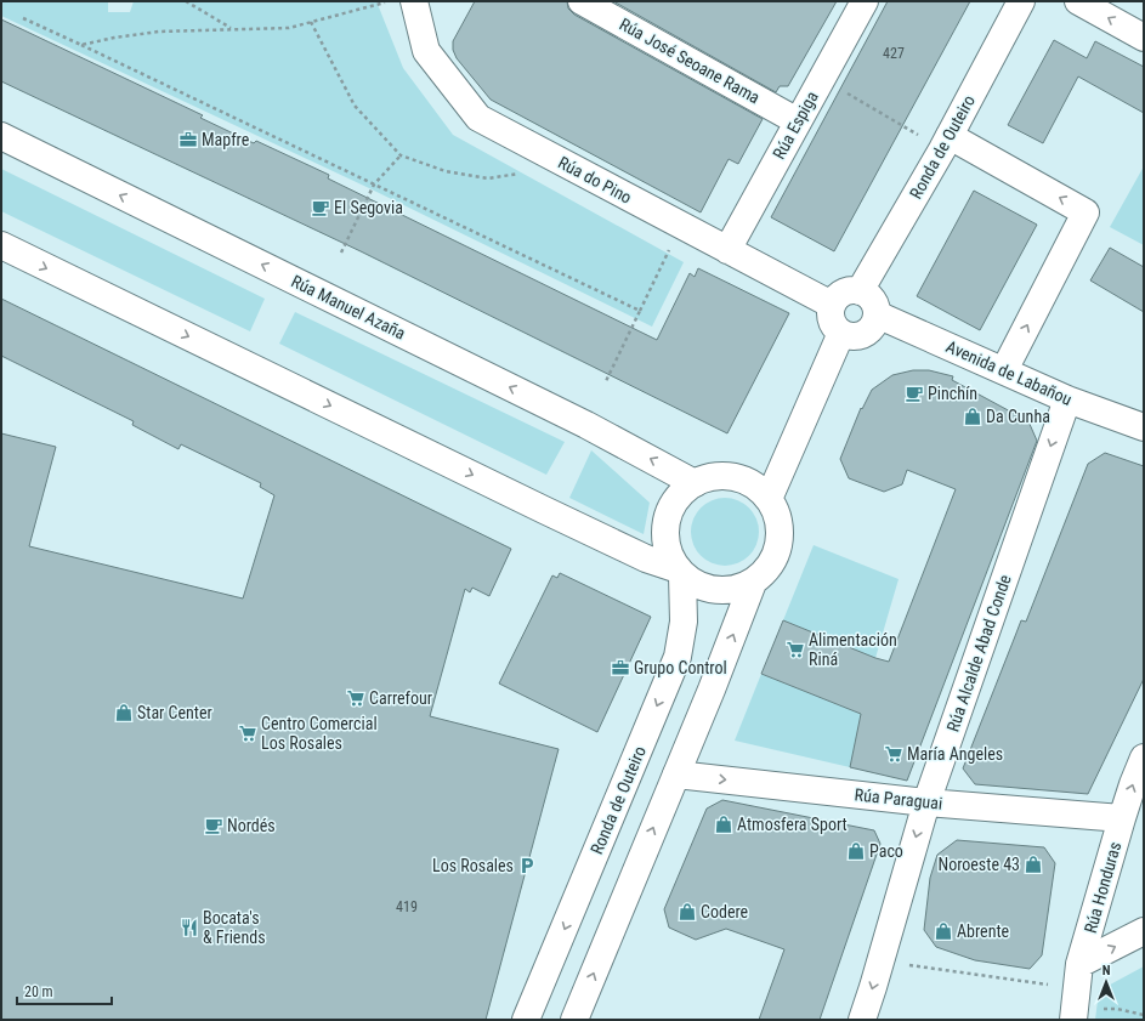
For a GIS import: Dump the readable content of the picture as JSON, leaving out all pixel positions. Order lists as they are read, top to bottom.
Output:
{
  "streets": {
    "street": [
      "Rúa José Seoane Rama",
      "Rúa Espiga",
      "Ronda de Outeiro",
      "Rúa do Pino",
      "Rúa Manuel Azaña",
      "Avenida de Labañou",
      "Rúa Alcalde Abad Conde",
      "Rúa Paraguai",
      "Rúa Honduras"
    ]
  },
  "crossings": [
    ["Rúa José Seoane Rama", "Rúa Espiga"],
    ["Rúa Espiga", "Rúa do Pino"],
    ["Ronda de Outeiro", "Rúa do Pino"],
    ["Ronda de Outeiro", "Rúa Manuel Azaña"],
    ["Ronda de Outeiro", "Avenida de Labañou"],
    ["Ronda de Outeiro", "Rúa Paraguai"],
    ["Rúa do Pino", "Avenida de Labañou"],
    ["Avenida de Labañou", "Rúa Alcalde Abad Conde"],
    ["Rúa Alcalde Abad Conde", "Rúa Paraguai"],
    ["Rúa Paraguai", "Rúa Honduras"]
  ],
  "one_way": ["Rúa Alcalde Abad Conde", "Rúa Paraguai"],
  "places": {
    "office": ["Mapfre", "Grupo Control"],
    "cafe": ["El Segovia", "Pinchín", "Nordés"],
    "shop": [
      "Da Cunha",
      "Star Center",
      "Atmosfera Sport",
      "Paco",
      "Noroeste 43",
      "Codere",
      "Abrente"
    ],
    "supermarket": [
      "Alimentación Riná",
      "Carrefour",
      "Centro Comercial Los Rosales",
      "María Angeles"
    ],
    "parking": ["Los Rosales"],
    "restaurant": ["Bocata's & Friends"]
  },
  "house_numbers": ["427", "419"],
  "scale_bar": "20 m",
  "north": "top"
}
